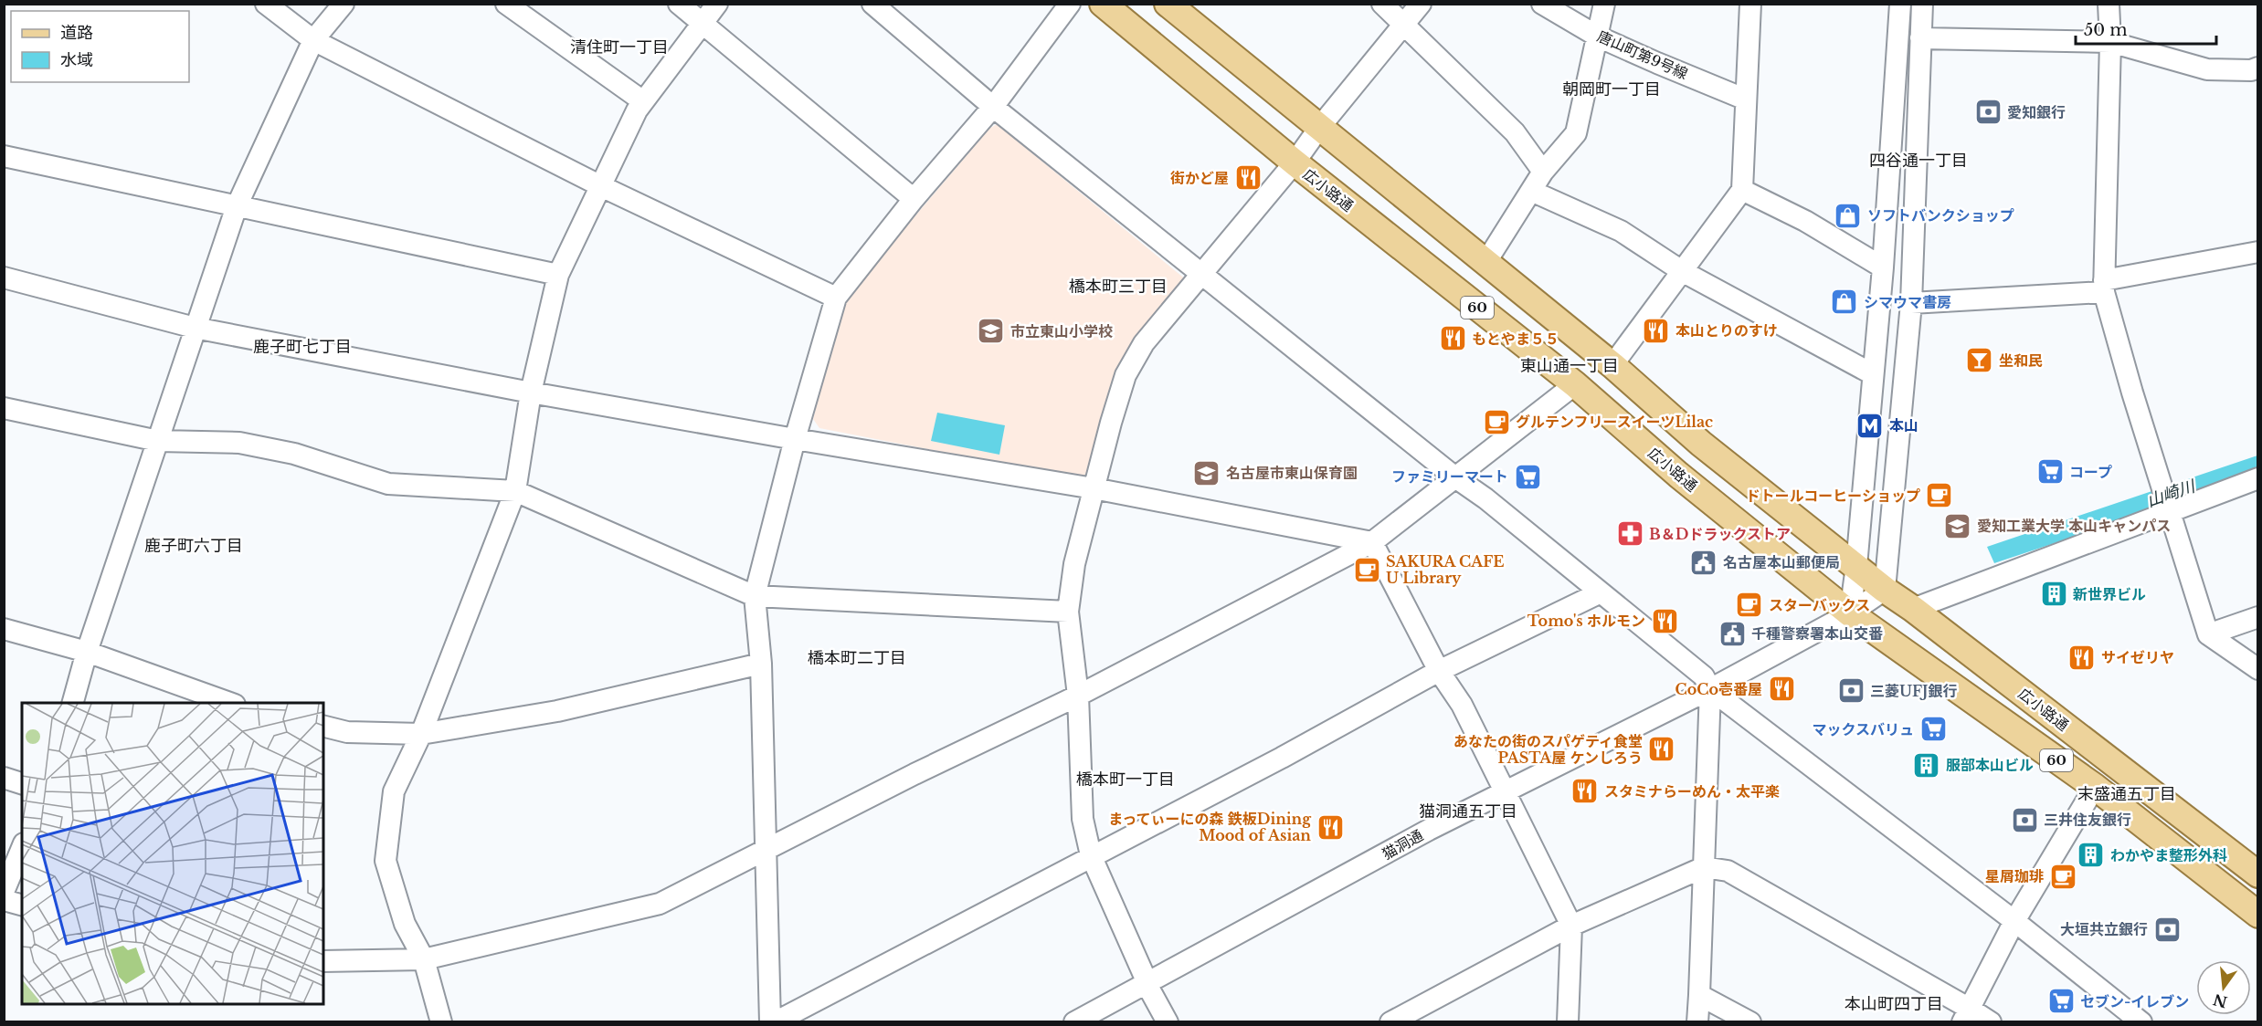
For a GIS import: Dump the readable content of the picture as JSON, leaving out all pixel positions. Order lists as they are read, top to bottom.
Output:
{
  "streets": {
    "main road": ["広小路通", "60"],
    "street": ["唐山町第9号線", "猫洞通"]
  },
  "crossings": [
    ["広小路通", "猫洞通"]
  ],
  "districts": [
    "清住町一丁目",
    "朝岡町一丁目",
    "四谷通一丁目",
    "橋本町三丁目",
    "鹿子町七丁目",
    "東山通一丁目",
    "鹿子町六丁目",
    "橋本町二丁目",
    "橋本町一丁目",
    "末盛通五丁目",
    "猫洞通五丁目",
    "本山町四丁目"
  ],
  "water": ["山崎川"],
  "places": {
    "bank": [
      "愛知銀行",
      "三菱UFJ銀行",
      "三井住友銀行",
      "大垣共立銀行"
    ],
    "restaurant": [
      "街かど屋",
      "本山とりのすけ",
      "もとやま５５",
      "Tomo's ホルモン",
      "サイゼリヤ",
      "CoCo壱番屋",
      "あなたの街のスパゲティ食堂 PASTA屋 ケンしろう",
      "スタミナらーめん・太平楽",
      "まってぃーにの森 鉄板Dining Mood of Asian"
    ],
    "shop": ["ソフトバンクショップ", "シマウマ書房"],
    "school or university": ["市立東山小学校", "名古屋市東山保育園", "愛知工業大学 本山キャンパス"],
    "bar": ["坐和民"],
    "cafe": [
      "グルテンフリースイーツLilac",
      "ドトールコーヒーショップ",
      "SAKURA CAFE U Library",
      "スターバックス",
      "星屑珈琲"
    ],
    "metro station": ["本山"],
    "supermarket": [
      "コープ",
      "ファミリーマート",
      "マックスバリュ",
      "セブン-イレブン"
    ],
    "pharmacy": ["B＆Dドラックストア"],
    "public building": ["名古屋本山郵便局", "千種警察署本山交番"],
    "building": ["新世界ビル", "服部本山ビル", "わかやま整形外科"]
  },
  "legend": ["道路", "水域"],
  "scale_bar": "50 m",
  "north": "bottom"
}
